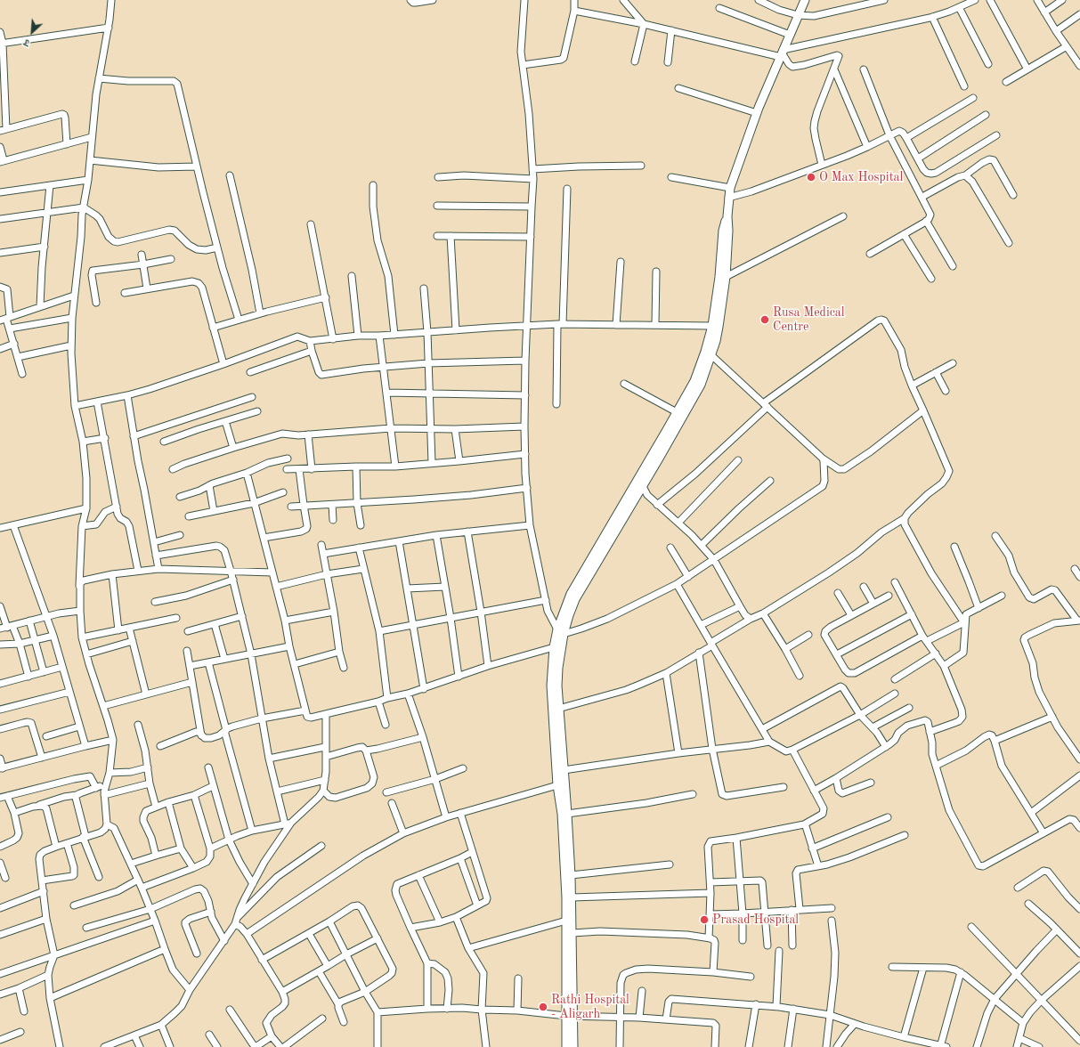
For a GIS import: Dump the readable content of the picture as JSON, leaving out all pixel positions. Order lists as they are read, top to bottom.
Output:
{
  "places": [
    "O Max Hospital",
    "Rusa Medical Centre",
    "Prasad Hospital",
    "Rathi Hospital - Aligarh"
  ],
  "north": "bottom left"
}
